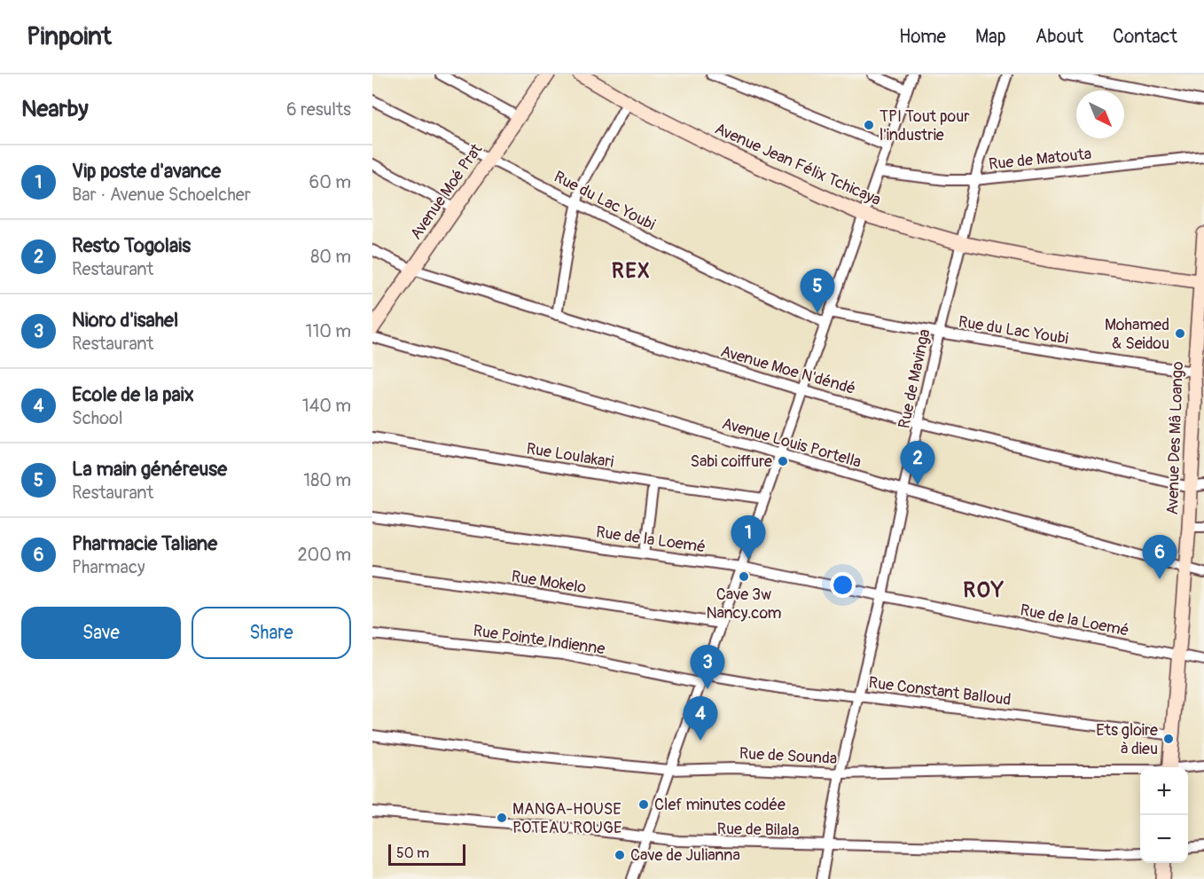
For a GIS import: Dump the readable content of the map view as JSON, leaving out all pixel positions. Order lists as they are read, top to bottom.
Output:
{
  "streets": {
    "street": [
      "Rue de Matouta",
      "Avenue Jean Félix Tchicaya",
      "Avenue Moé Prat",
      "Rue du Lac Youbi",
      "Avenue Moe N'déndé",
      "Rue de Mavinga",
      "Avenue Des Mâ Loango",
      "Avenue Louis Portella",
      "Rue Loulakari",
      "Rue de la Loemé",
      "Rue Mokelo",
      "Rue Pointe Indienne",
      "Rue Constant Balloud",
      "Rue de Sounda",
      "Rue de Bilala"
    ]
  },
  "crossings": [
    ["Rue de Matouta", "Rue de Mavinga"],
    ["Avenue Jean Félix Tchicaya", "Rue de Mavinga"],
    ["Avenue Jean Félix Tchicaya", "Avenue Des Mâ Loango"],
    ["Avenue Moé Prat", "Rue du Lac Youbi"],
    ["Avenue Moé Prat", "Avenue Moe N'déndé"],
    ["Rue du Lac Youbi", "Rue de Mavinga"],
    ["Rue du Lac Youbi", "Avenue Des Mâ Loango"],
    ["Avenue Moe N'déndé", "Rue de Mavinga"],
    ["Avenue Moe N'déndé", "Avenue Des Mâ Loango"],
    ["Rue de Mavinga", "Avenue Louis Portella"],
    ["Rue de Mavinga", "Rue de la Loemé"],
    ["Rue de Mavinga", "Rue Constant Balloud"],
    ["Rue de Mavinga", "Rue de Sounda"],
    ["Rue de Mavinga", "Rue de Bilala"],
    ["Avenue Des Mâ Loango", "Avenue Louis Portella"],
    ["Avenue Des Mâ Loango", "Rue de la Loemé"],
    ["Avenue Des Mâ Loango", "Rue Constant Balloud"],
    ["Rue Pointe Indienne", "Rue Constant Balloud"]
  ],
  "districts": ["REX", "ROY"],
  "places": [
    "TPI Tout pour l'industrie",
    "Mohamed & Seidou",
    "Sabi coiffure",
    "Cave 3w Nancy.com",
    "Ets gloire à dieu",
    "Clef minutes codée",
    "MANGA-HOUSE POTEAU ROUGE",
    "Cave de Julianna"
  ],
  "scale_bar": "50 m",
  "north": "bottom right",
  "page": {
    "header": "Pinpoint",
    "nav": [
      "Home",
      "Map",
      "About",
      "Contact"
    ],
    "heading": ["Nearby", "6 results"],
    "list": [
      {
        "mark": "1",
        "name": "Vip poste d'avance",
        "note": "Bar · Avenue Schoelcher",
        "value": "60 m"
      },
      {
        "mark": "2",
        "name": "Resto Togolais",
        "note": "Restaurant",
        "value": "80 m"
      },
      {
        "mark": "3",
        "name": "Nioro d'isahel",
        "note": "Restaurant",
        "value": "110 m"
      },
      {
        "mark": "4",
        "name": "Ecole de la paix",
        "note": "School",
        "value": "140 m"
      },
      {
        "mark": "5",
        "name": "La main généreuse",
        "note": "Restaurant",
        "value": "180 m"
      },
      {
        "mark": "6",
        "name": "Pharmacie Taliane",
        "note": "Pharmacy",
        "value": "200 m"
      }
    ],
    "pins": [
      "5",
      "2",
      "1",
      "6",
      "3",
      "4"
    ],
    "buttons": ["Save", "Share"],
    "map_buttons": ["+", "−"],
    "scale": "50 m"
  }
}
